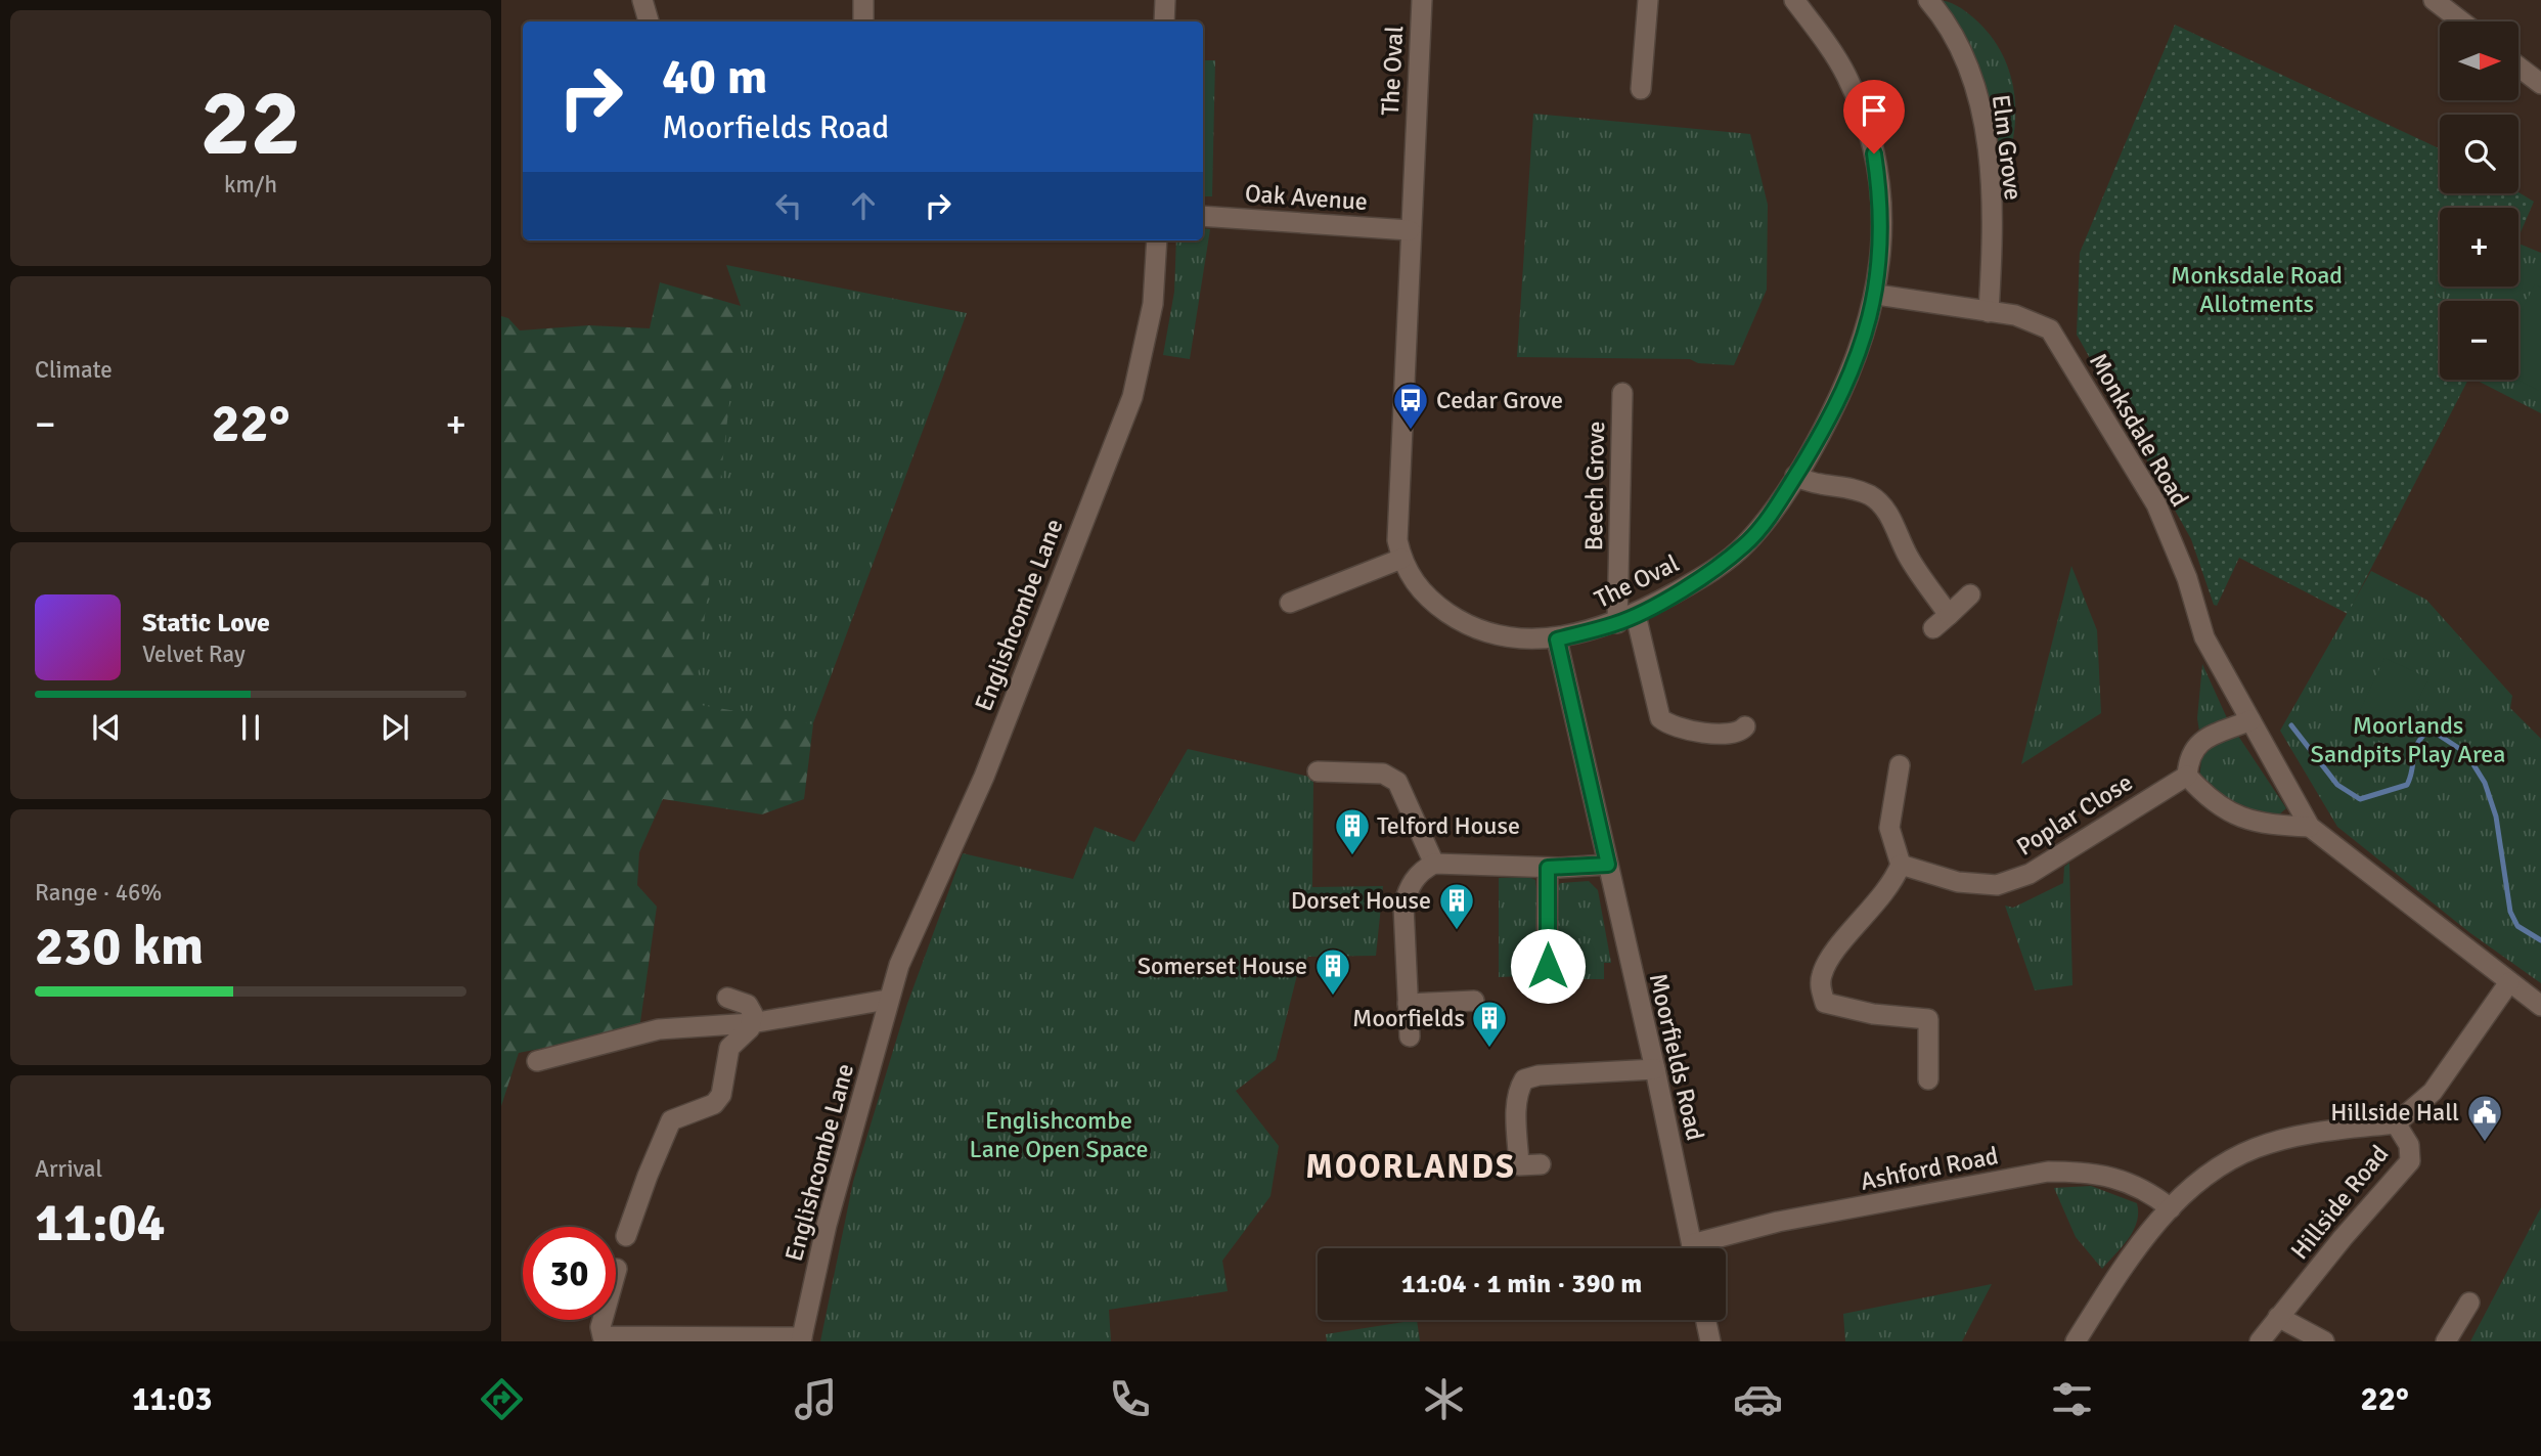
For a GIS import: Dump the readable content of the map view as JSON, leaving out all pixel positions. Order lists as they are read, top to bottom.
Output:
{
  "streets": {
    "street": [
      "The Oval",
      "Elm Grove",
      "Oak Avenue",
      "Monksdale Road",
      "Beech Grove",
      "Englishcombe Lane",
      "Poplar Close",
      "Moorfields Road",
      "Ashford Road",
      "Hillside Road"
    ]
  },
  "crossings": [
    ["The Oval", "Oak Avenue"],
    ["The Oval", "Monksdale Road"],
    ["The Oval", "Beech Grove"],
    ["The Oval", "Moorfields Road"],
    ["Elm Grove", "Monksdale Road"],
    ["Monksdale Road", "Hillside Road"]
  ],
  "districts": ["MOORLANDS"],
  "parks": ["Monksdale Road Allotments", "Moorlands Sandpits Play Area", "Englishcombe Lane Open Space"],
  "places": {
    "bus stop": ["Cedar Grove"],
    "building": [
      "Telford House",
      "Dorset House",
      "Somerset House",
      "Moorfields"
    ],
    "public building": ["Hillside Hall"]
  },
  "north": "right",
  "page": {
    "tile": [
      ["22", "km/h"],
      "Climate",
      ["Range · 46%", "230 km"],
      ["Arrival", "11:04"]
    ],
    "map_buttons": ["+", "−"],
    "turn": ["40 m", "Moorfields Road"],
    "heat": ["−", "22°", "+"],
    "song": ["Static Love", "Velvet Ray"],
    "limit": "30",
    "trip": "11:04 · 1 min · 390 m",
    "tabs": ["11:03", "22°"]
  }
}
